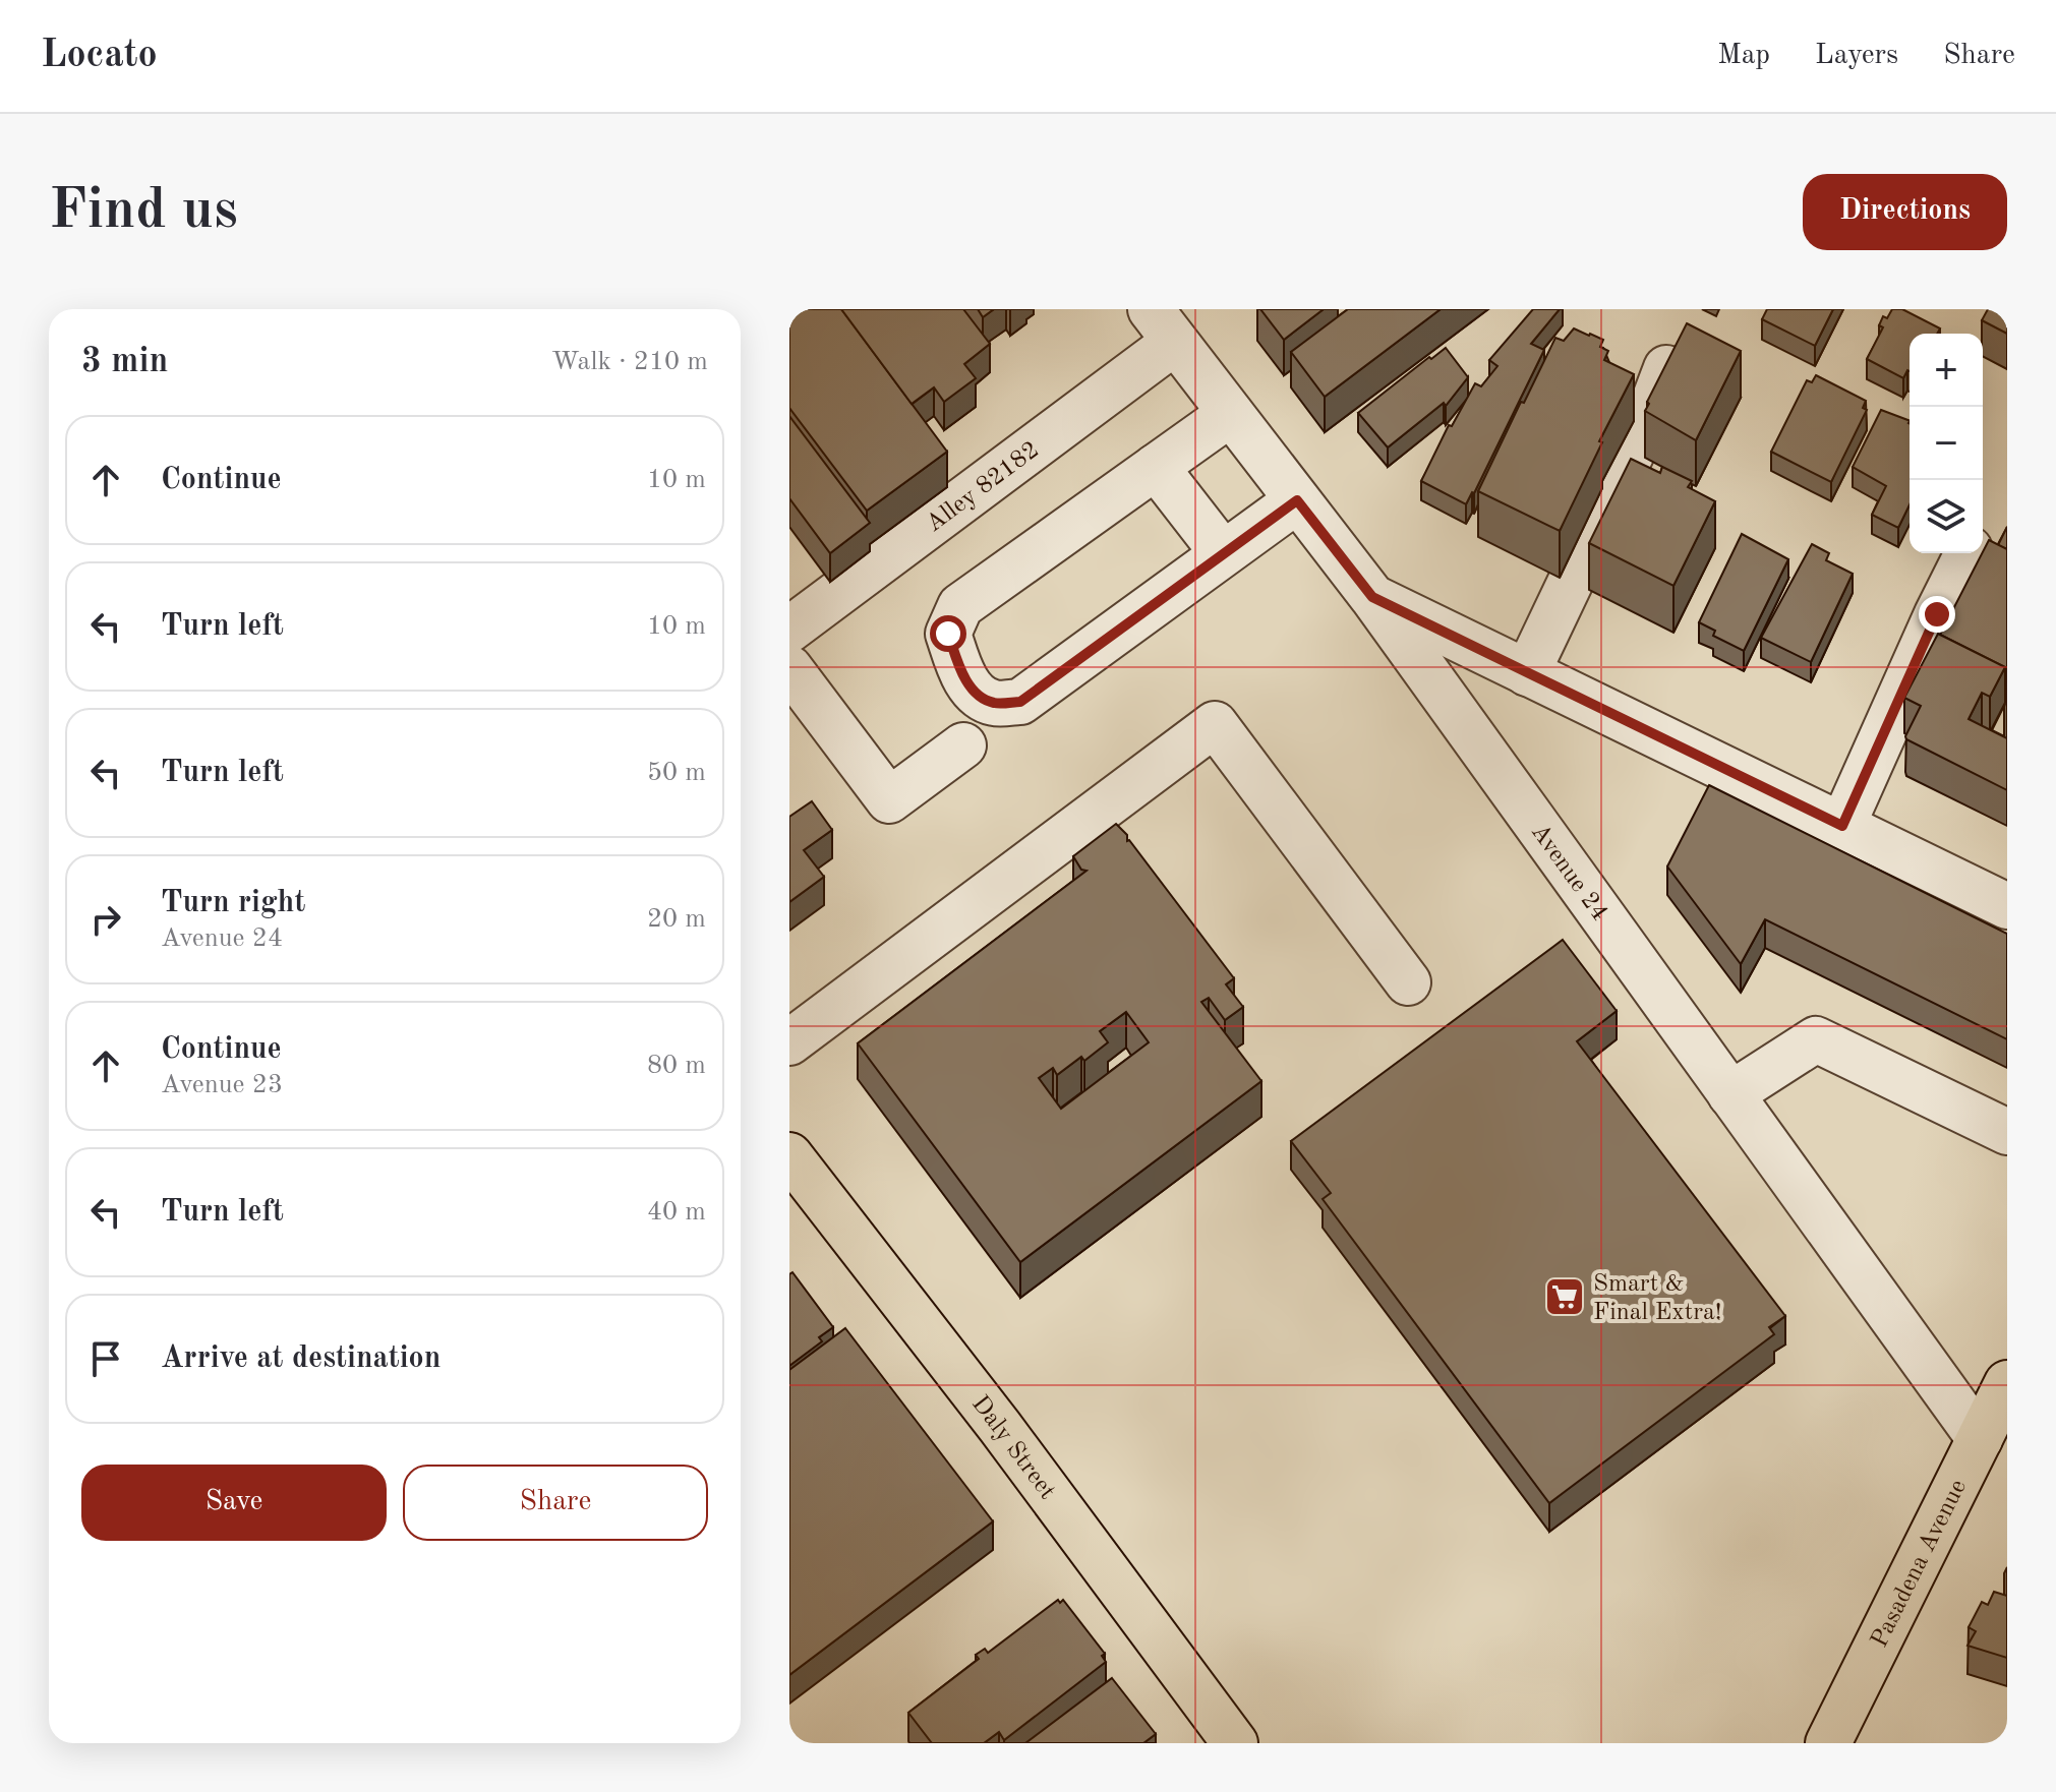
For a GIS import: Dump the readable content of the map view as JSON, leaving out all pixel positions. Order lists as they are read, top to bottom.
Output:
{
  "streets": {
    "main road": ["Daly Street", "Pasadena Avenue"],
    "street": ["Alley 82182", "Avenue 24"]
  },
  "crossings": [
    ["Alley 82182", "Avenue 24"],
    ["Avenue 24", "Pasadena Avenue"]
  ],
  "places": {
    "supermarket": ["Smart & Final Extra!"]
  },
  "page": {
    "header": "Locato",
    "nav": ["Map", "Layers", "Share"],
    "buttons": [
      "Directions",
      ["Save", "Share"]
    ],
    "title": "Find us",
    "heading": ["3 min", "Walk · 210 m"],
    "map_buttons": ["+", "−"],
    "list": [
      ["Continue", "10 m"],
      ["Turn left", "10 m"],
      ["Turn left", "50 m"],
      ["Turn right", "Avenue 24", "20 m"],
      ["Continue", "Avenue 23", "80 m"],
      ["Turn left", "40 m"],
      "Arrive at destination"
    ]
  }
}
